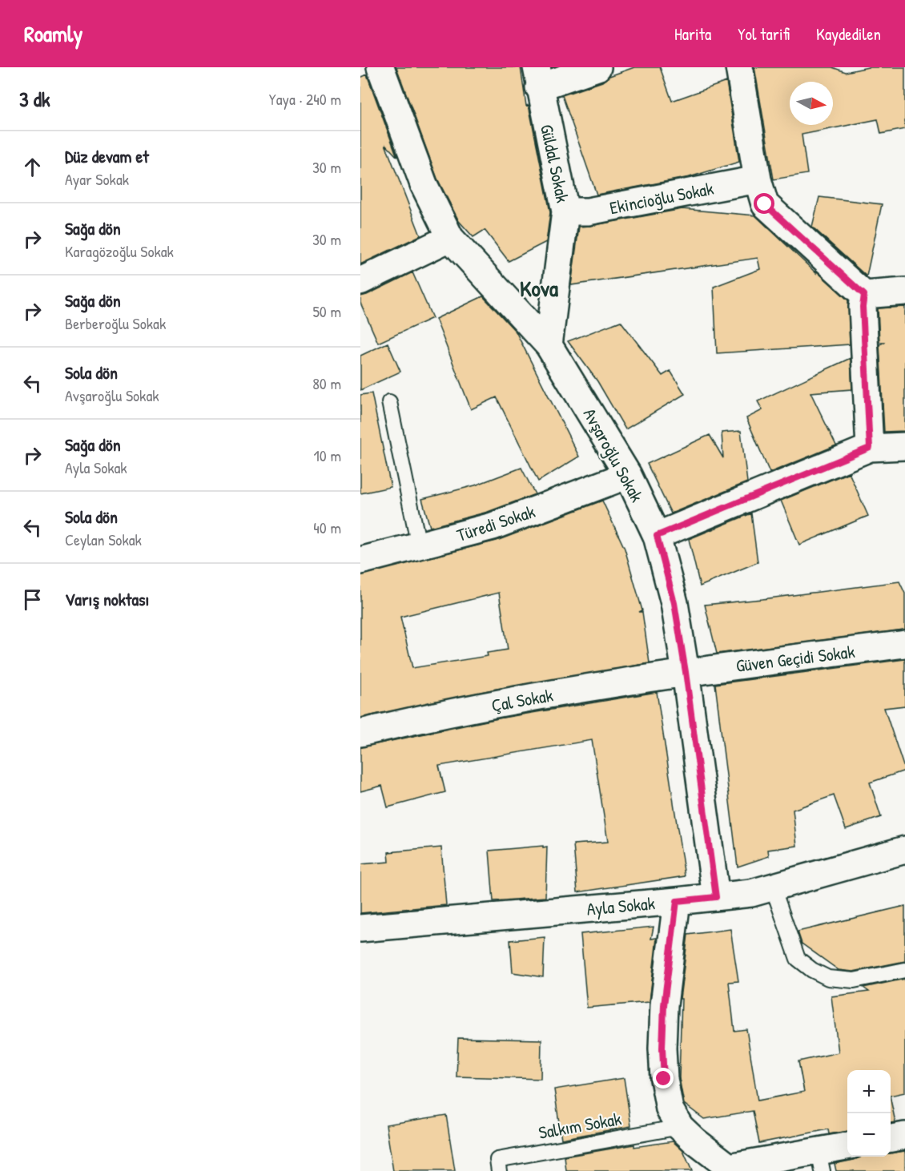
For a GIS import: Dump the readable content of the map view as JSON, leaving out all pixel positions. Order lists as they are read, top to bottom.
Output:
{
  "streets": {
    "street": [
      "Güldal Sokak",
      "Ekincioğlu Sokak",
      "Avşaroğlu Sokak",
      "Türedi Sokak",
      "Güven Geçidi Sokak",
      "Çal Sokak",
      "Ayla Sokak"
    ],
    "lane": ["Salkım Sokak"]
  },
  "crossings": [
    ["Güldal Sokak", "Ekincioğlu Sokak"],
    ["Güldal Sokak", "Avşaroğlu Sokak"],
    ["Avşaroğlu Sokak", "Türedi Sokak"],
    ["Avşaroğlu Sokak", "Güven Geçidi Sokak"],
    ["Avşaroğlu Sokak", "Çal Sokak"],
    ["Avşaroğlu Sokak", "Ayla Sokak"],
    ["Güven Geçidi Sokak", "Çal Sokak"]
  ],
  "districts": ["Kova"],
  "north": "right",
  "page": {
    "header": "Roamly",
    "nav": ["Harita", "Yol tarifi", "Kaydedilen"],
    "heading": ["3 dk", "Yaya · 240 m"],
    "list": [
      ["Düz devam et", "Ayar Sokak", "30 m"],
      ["Sağa dön", "Karagözoğlu Sokak", "30 m"],
      ["Sağa dön", "Berberoğlu Sokak", "50 m"],
      ["Sola dön", "Avşaroğlu Sokak", "80 m"],
      ["Sağa dön", "Ayla Sokak", "10 m"],
      ["Sola dön", "Ceylan Sokak", "40 m"],
      "Varış noktası"
    ],
    "map_buttons": ["+", "−"]
  }
}
